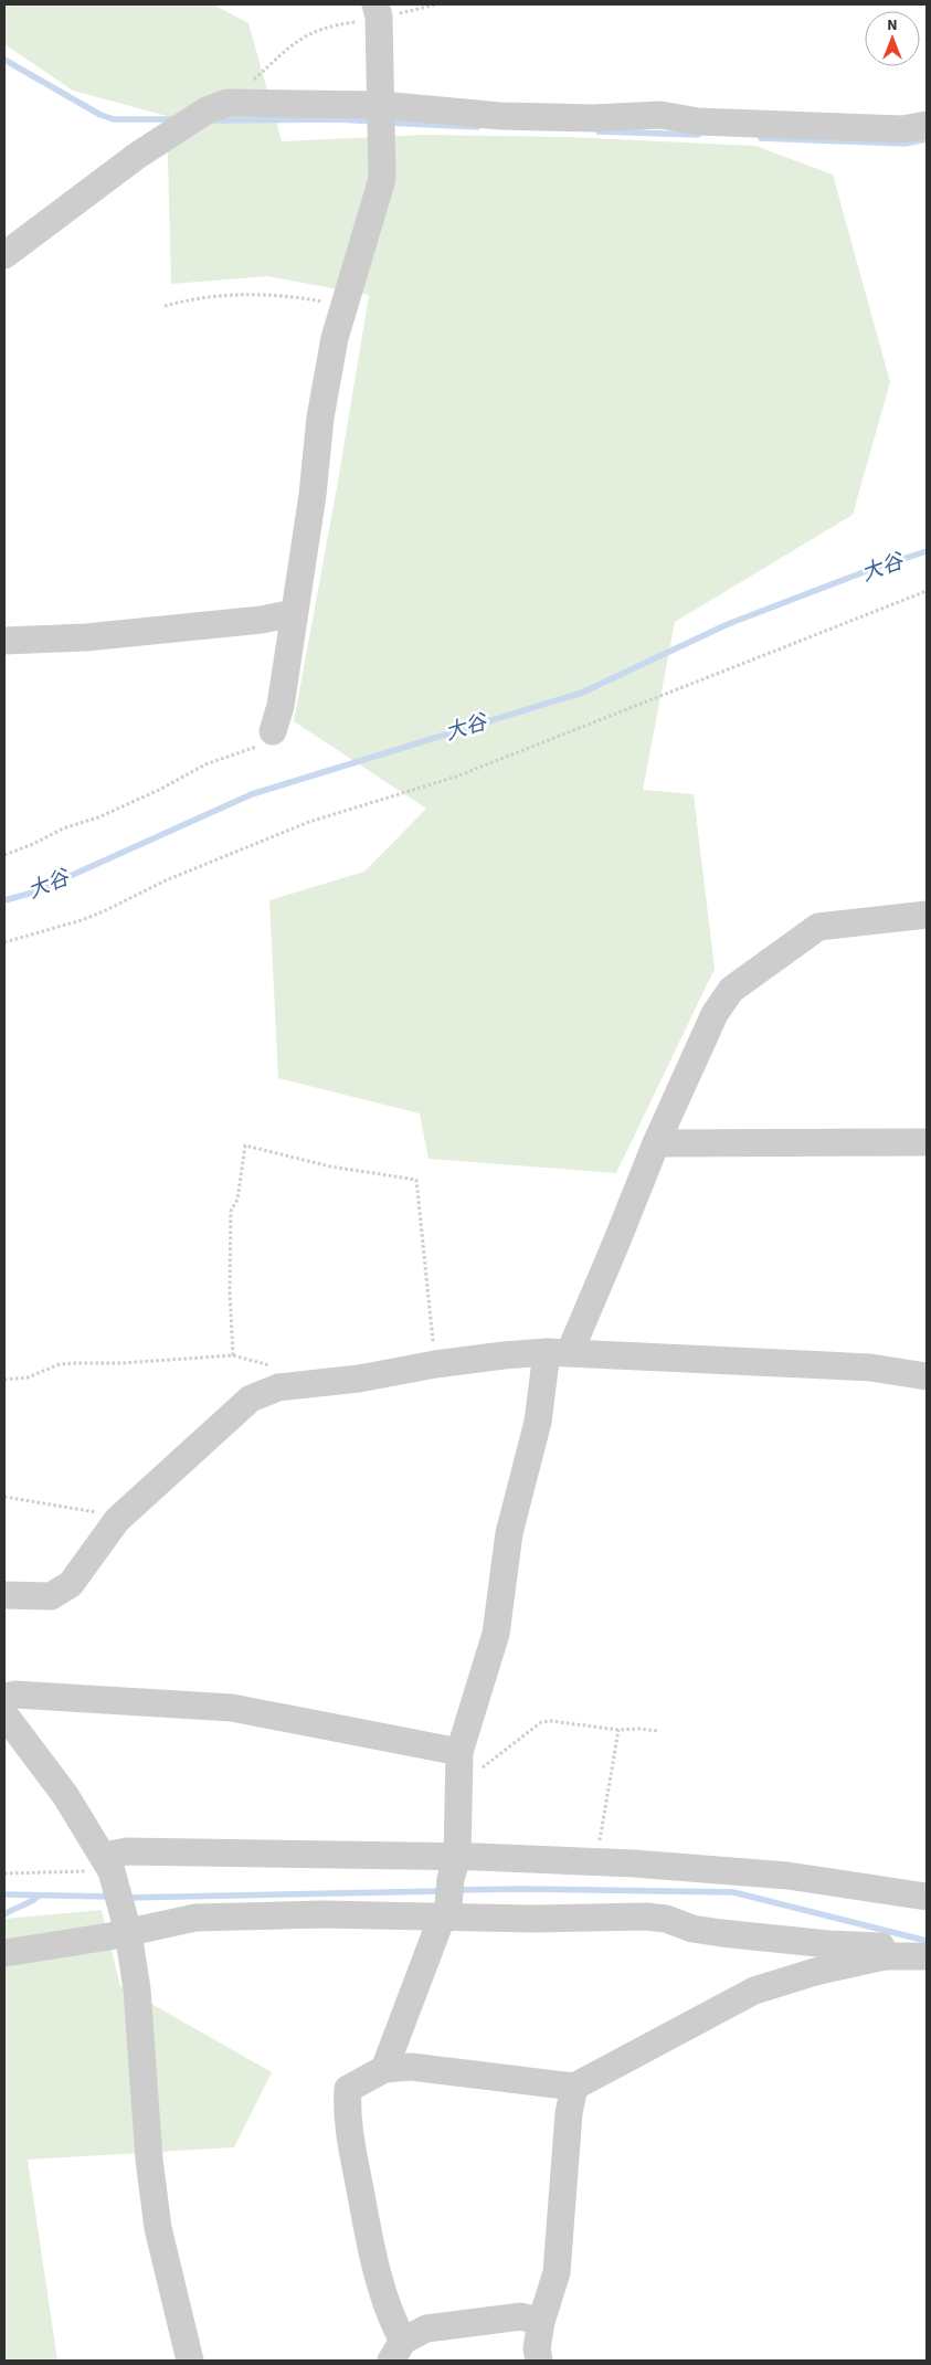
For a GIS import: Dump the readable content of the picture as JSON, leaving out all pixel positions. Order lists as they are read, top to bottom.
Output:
{
  "water": ["大谷"],
  "north": "top"
}
